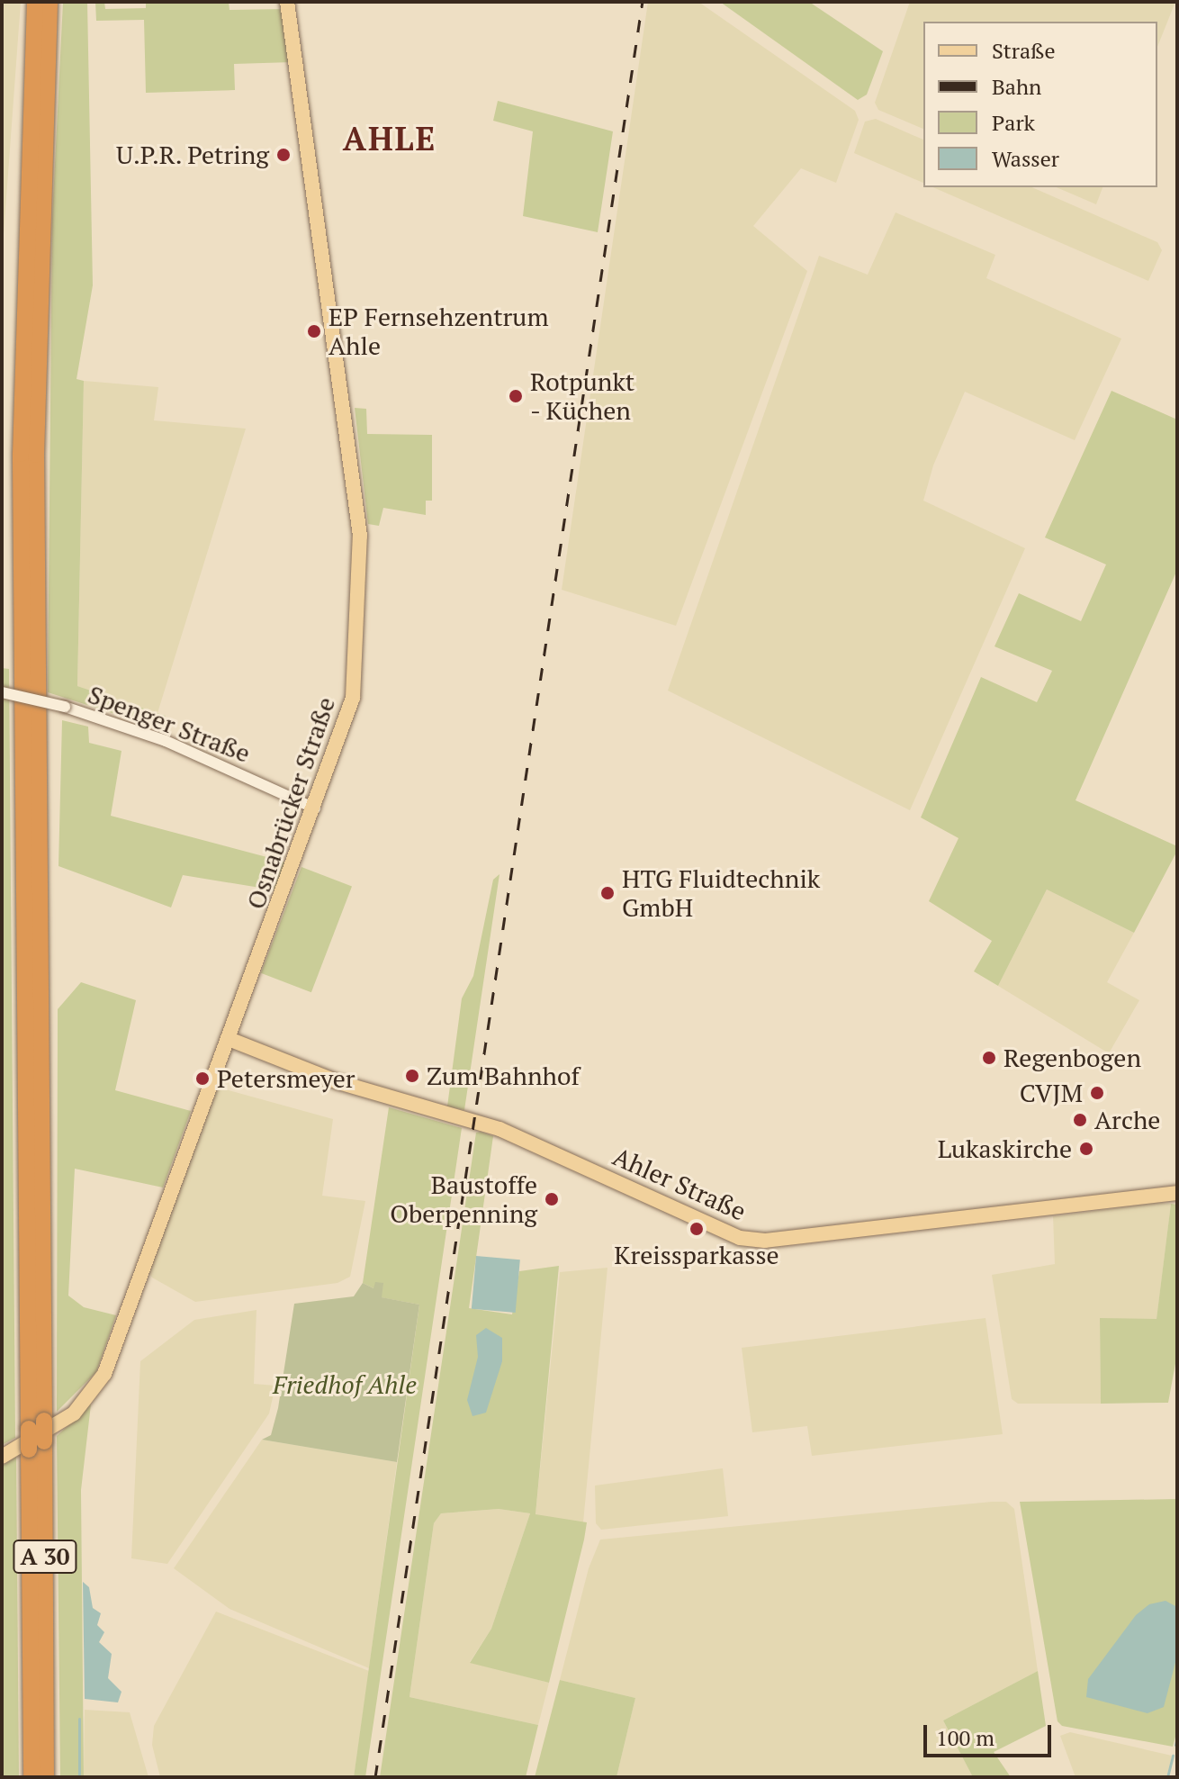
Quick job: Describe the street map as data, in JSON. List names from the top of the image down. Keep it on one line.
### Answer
{"streets":{"highway":["A 30"],"main road":["Osnabrücker Straße","Ahler Straße"],"street":["Spenger Straße"]},"crossings":[["Spenger Straße","Osnabrücker Straße"],["Osnabrücker Straße","Ahler Straße"]],"districts":["AHLE"],"parks":["Friedhof Ahle"],"places":["U.P.R. Petring","EP Fernsehzentrum Ahle","Rotpunkt - Küchen","HTG Fluidtechnik GmbH","Regenbogen","Zum Bahnhof","Petersmeyer","CVJM","Arche","Lukaskirche","Baustoffe Oberpenning","Kreissparkasse"],"legend":["Straße","Bahn","Park","Wasser"],"scale_bar":"100 m"}
